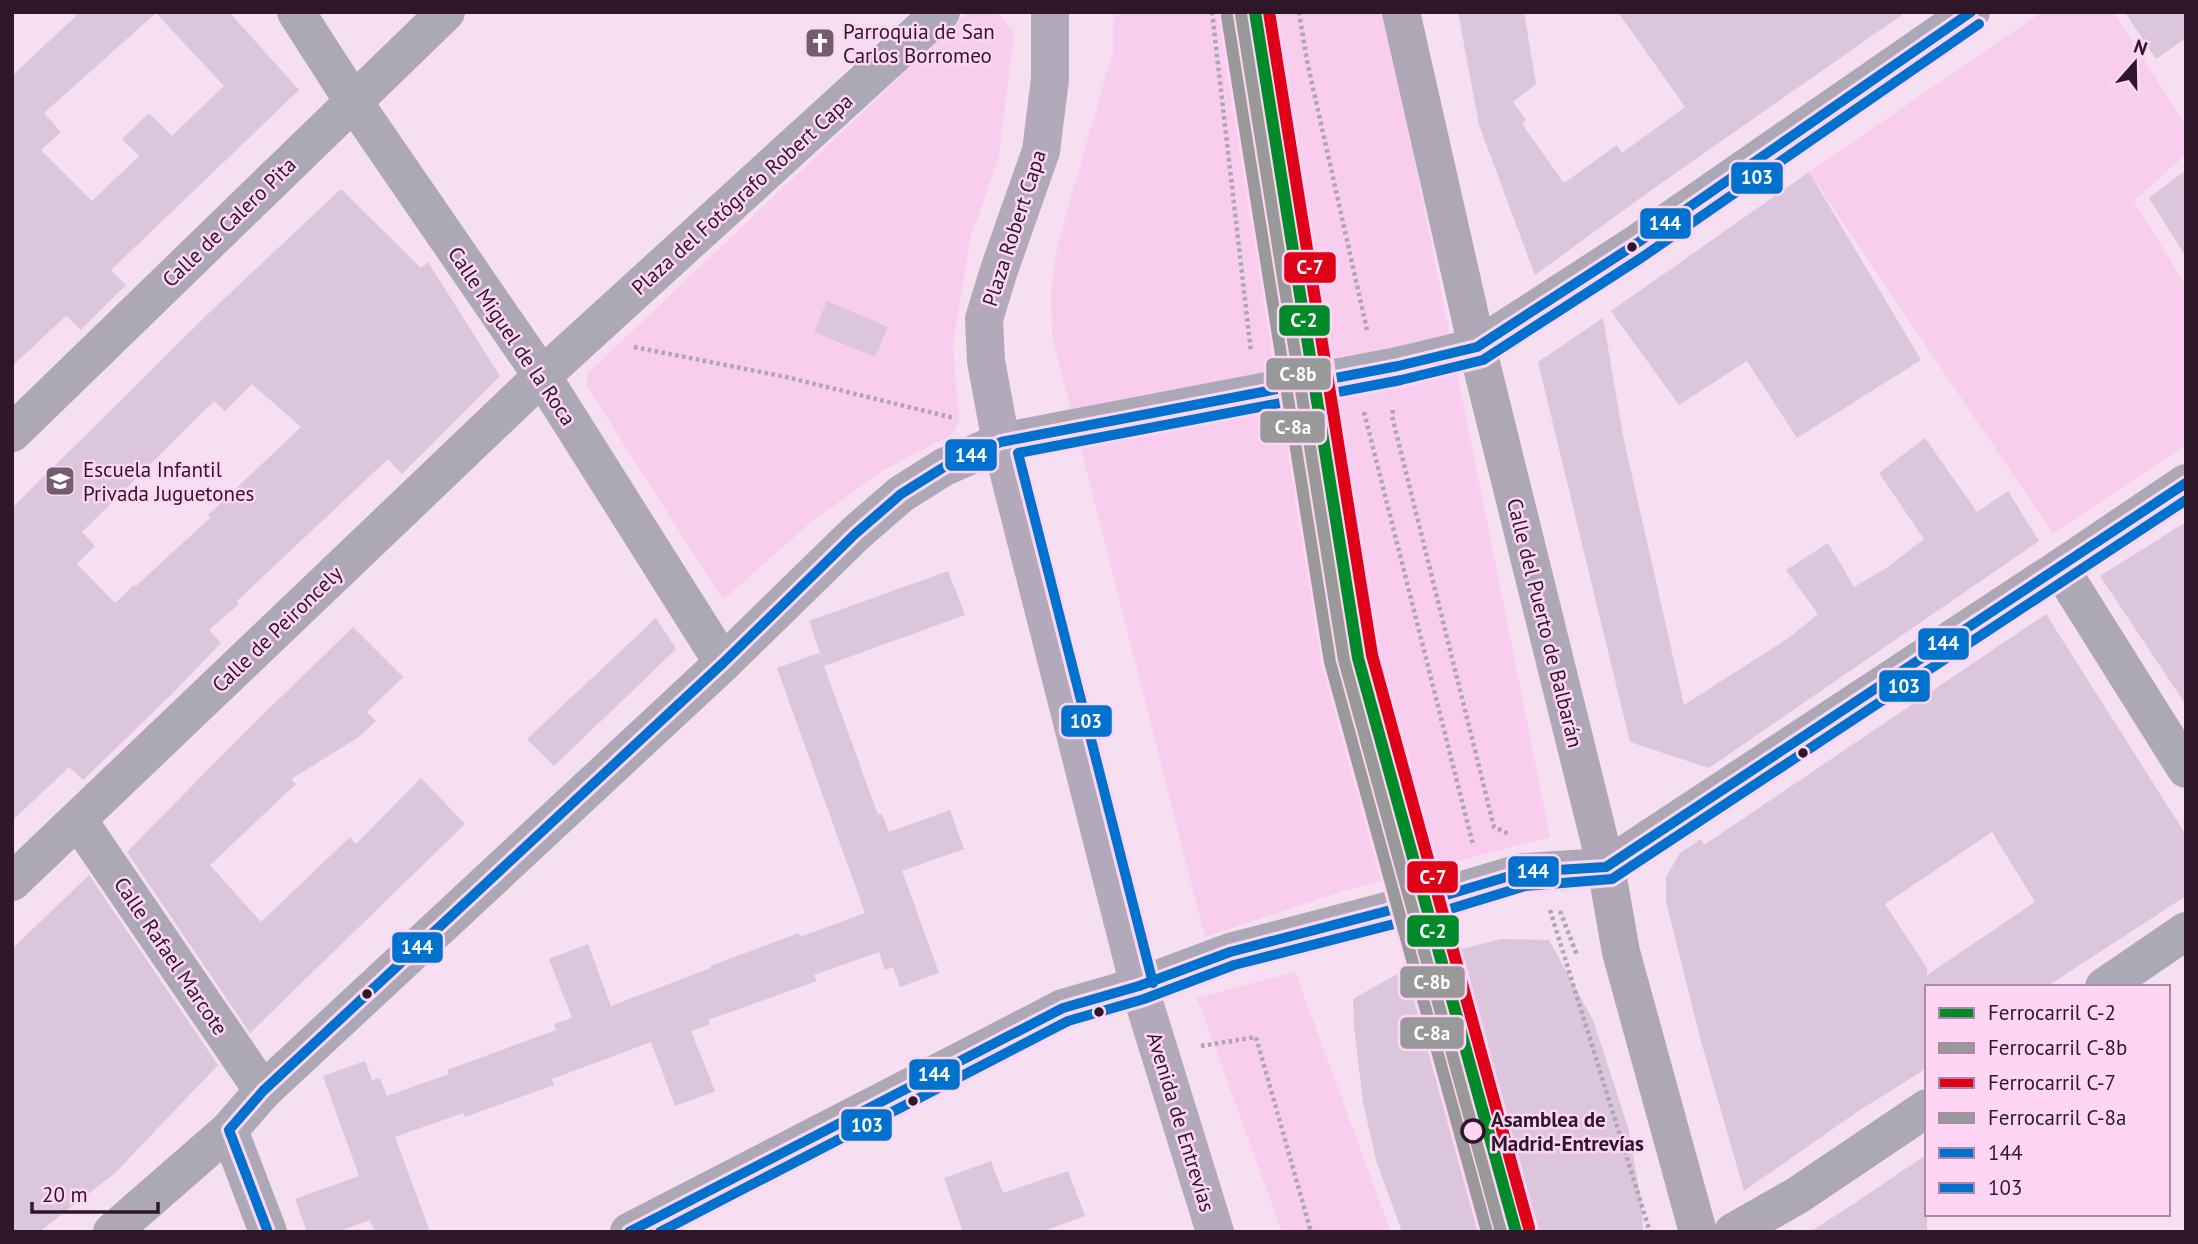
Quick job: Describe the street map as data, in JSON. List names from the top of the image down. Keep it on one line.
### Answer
{"streets":{"main road":["Plaza Robert Capa","Avenida de Entrevías"],"street":["Plaza del Fotógrafo Robert Capa","Calle de Calero Pita","Calle Miguel de la Roca","Calle del Puerto de Balbarán","Calle de Peironcely","Calle Rafael Marcote"]},"crossings":[["Plaza del Fotógrafo Robert Capa","Calle Miguel de la Roca"],["Plaza del Fotógrafo Robert Capa","Calle de Peironcely"],["Calle de Calero Pita","Calle Miguel de la Roca"],["Plaza Robert Capa","Avenida de Entrevías"],["Calle Miguel de la Roca","Calle de Peironcely"],["Calle de Peironcely","Calle Rafael Marcote"]],"places":{"church":["Parroquia de San Carlos Borromeo"],"school or university":["Escuela Infantil Privada Juguetones"],"other":["Asamblea de Madrid-Entrevías"]},"lines":["rail line C-2","rail line C-7","transit line 144","rail line C-8b","rail line C-8a","transit line 103"],"legend":["Ferrocarril C-2","Ferrocarril C-8b","Ferrocarril C-7","Ferrocarril C-8a","144","103"],"scale_bar":"20 m","north":"top"}
